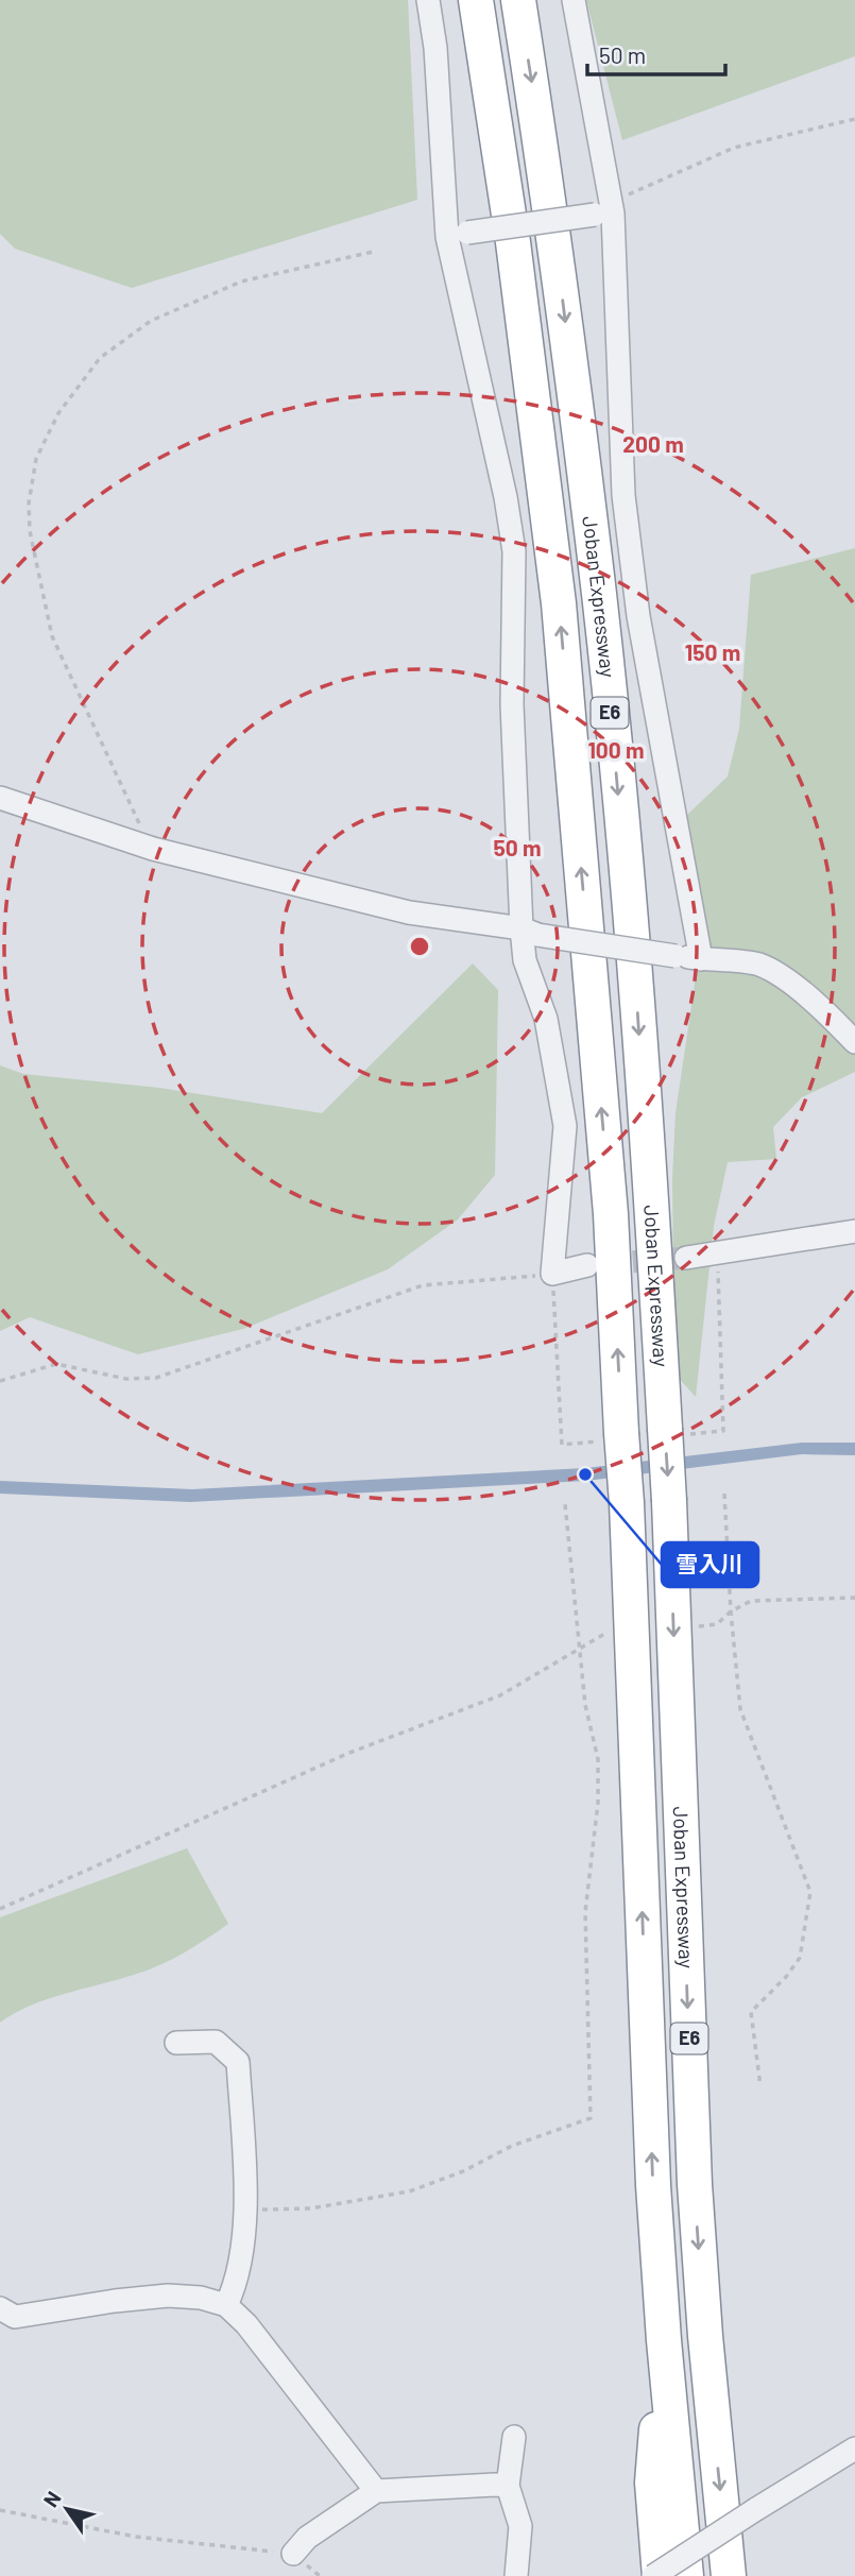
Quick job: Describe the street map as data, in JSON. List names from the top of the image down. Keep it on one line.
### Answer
{"streets":{"highway":["Joban Expressway","E6"]},"places":["雪入川"],"scale_bar":"50 m","north":"top left","rings":["200 m","150 m","100 m","50 m"]}
